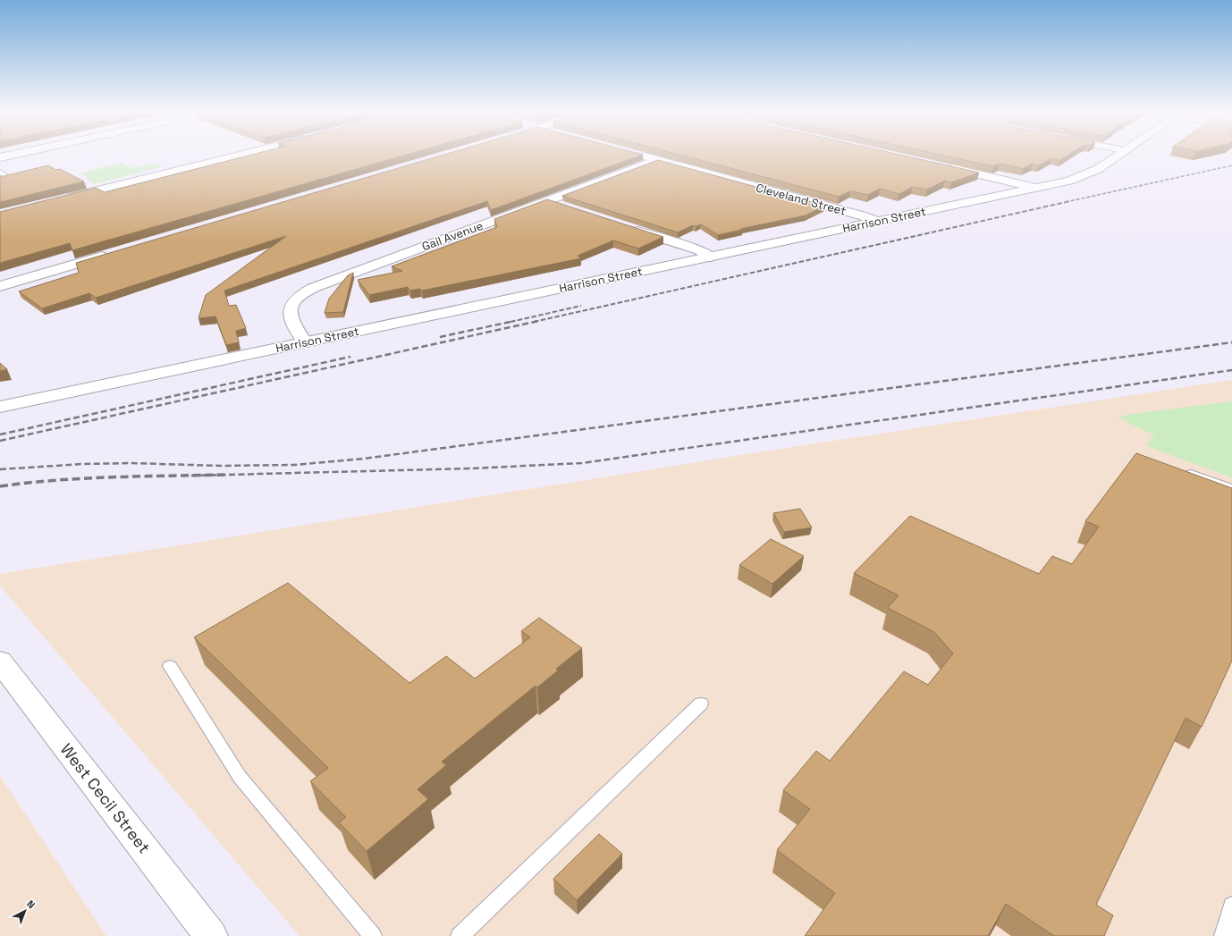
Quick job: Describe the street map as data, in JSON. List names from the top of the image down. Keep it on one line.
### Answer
{"streets":{"street":["Cleveland Street","Harrison Street","Gail Avenue","West Cecil Street"]},"crossings":[["Cleveland Street","Harrison Street"],["Cleveland Street","Gail Avenue"],["Harrison Street","Gail Avenue"]],"north":"top right"}
